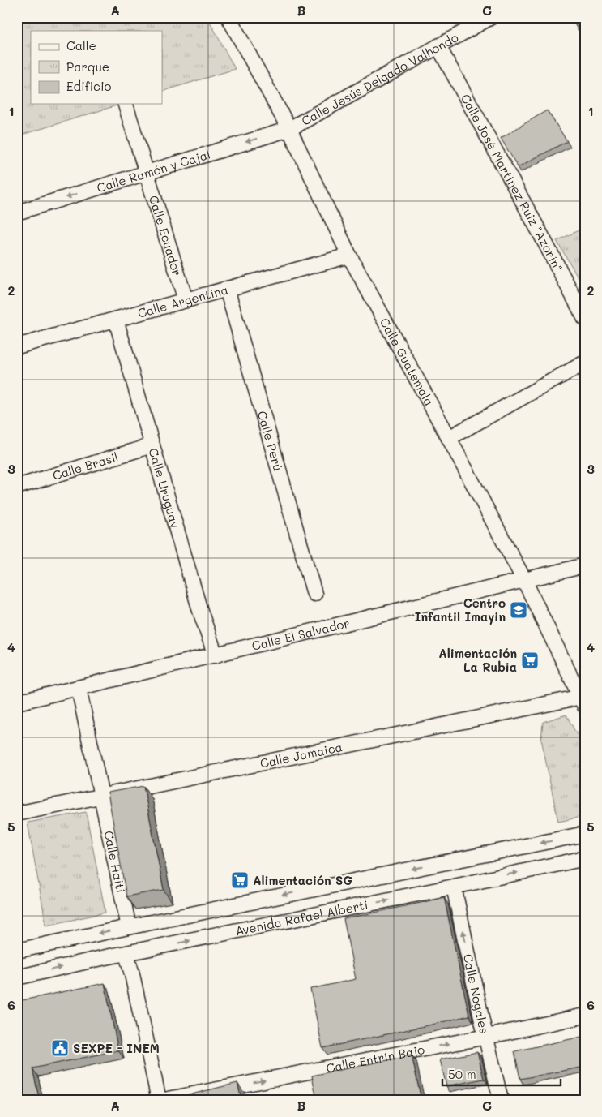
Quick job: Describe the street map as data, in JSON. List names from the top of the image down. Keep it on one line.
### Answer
{"streets":{"street":["Calle Jesús Delgado Valhondo","Calle Ramón y Cajal","Calle José Martínez Ruiz \"Azorín\"","Calle Ecuador","Calle Argentina","Calle Guatemala","Calle Perú","Calle Brasil","Calle Uruguay","Calle El Salvador","Calle Jamaica","Calle Haití","Avenida Rafael Alberti","Calle Nogales","Calle Entrín Bajo"]},"crossings":[["Calle Jesús Delgado Valhondo","Calle Ramón y Cajal"],["Calle Jesús Delgado Valhondo","Calle José Martínez Ruiz \"Azorín\""],["Calle Jesús Delgado Valhondo","Calle Guatemala"],["Calle Ramón y Cajal","Calle Ecuador"],["Calle Ramón y Cajal","Calle Guatemala"],["Calle Ecuador","Calle Argentina"],["Calle Argentina","Calle Guatemala"],["Calle Argentina","Calle Perú"],["Calle Argentina","Calle Uruguay"],["Calle Guatemala","Calle El Salvador"],["Calle Guatemala","Calle Jamaica"],["Calle Brasil","Calle Uruguay"],["Calle Uruguay","Calle El Salvador"],["Calle El Salvador","Calle Haití"],["Calle Jamaica","Calle Haití"],["Calle Haití","Avenida Rafael Alberti"],["Avenida Rafael Alberti","Calle Nogales"],["Calle Nogales","Calle Entrín Bajo"]],"one_way":["Calle Ramón y Cajal","Calle Nogales","Calle Entrín Bajo"],"places":{"school or university":["Centro Infantil Imayin"],"supermarket":["Alimentación La Rubia","Alimentación SG"],"public building":["SEXPE - INEM"]},"legend":["Calle","Parque","Edificio"],"scale_bar":"50 m","grid":{"columns":["A","B","C"],"rows":["1","2","3","4","5","6"]}}
